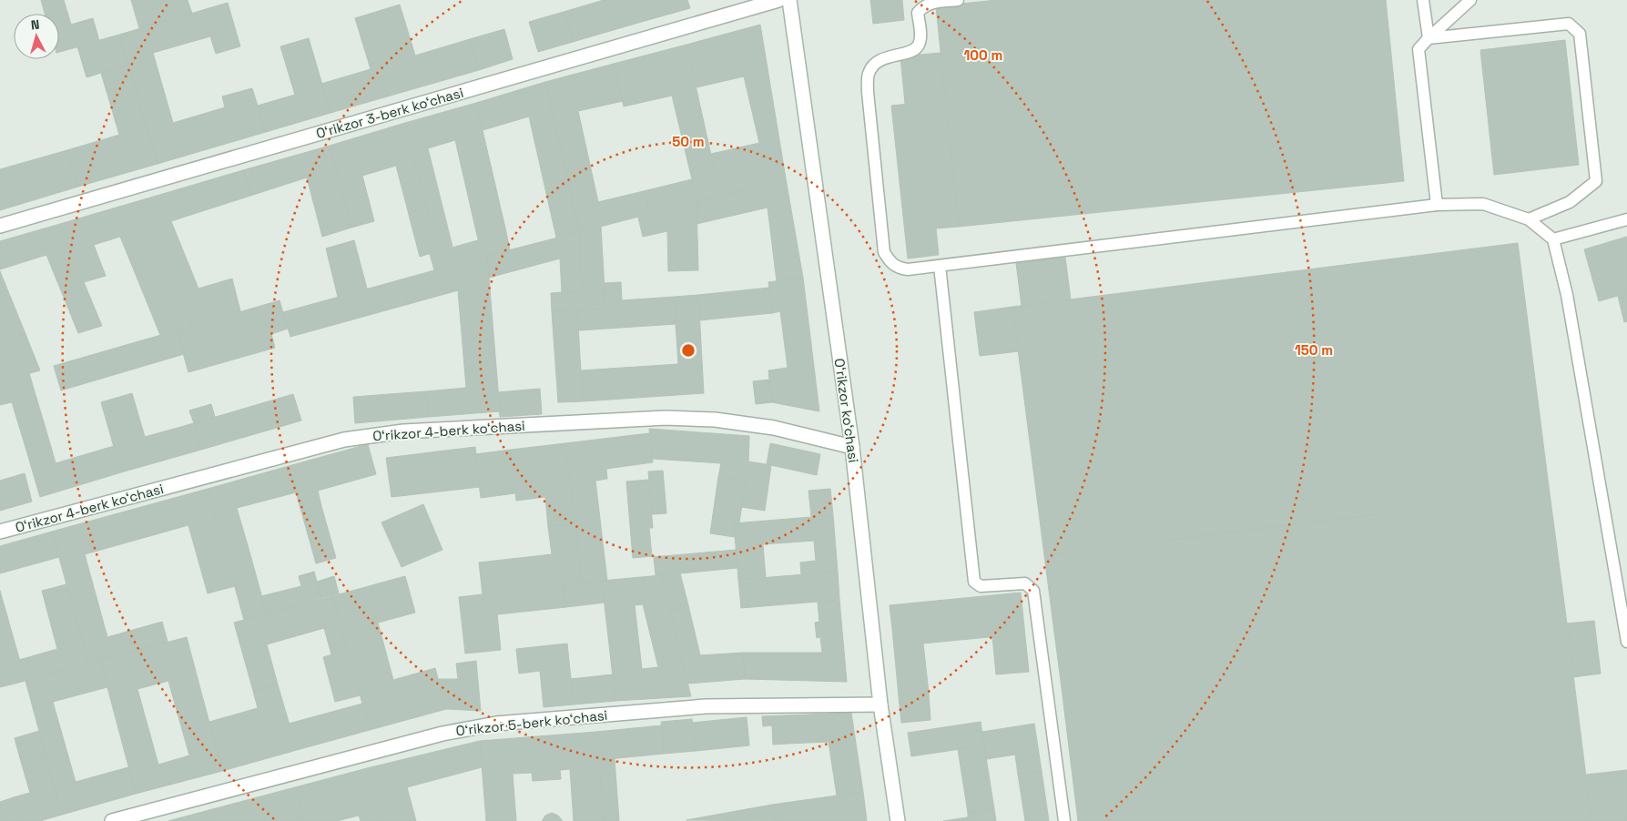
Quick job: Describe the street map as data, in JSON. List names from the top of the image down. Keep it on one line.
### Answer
{"streets":{"street":["Oʻrikzor 3-berk koʻchasi","Oʻrikzor koʻchasi","Oʻrikzor 4-berk koʻchasi","Oʻrikzor 5-berk koʻchasi"]},"crossings":[["Oʻrikzor koʻchasi","Oʻrikzor 4-berk koʻchasi"],["Oʻrikzor koʻchasi","Oʻrikzor 5-berk koʻchasi"]],"north":"top","rings":["100 m","50 m","150 m"]}
